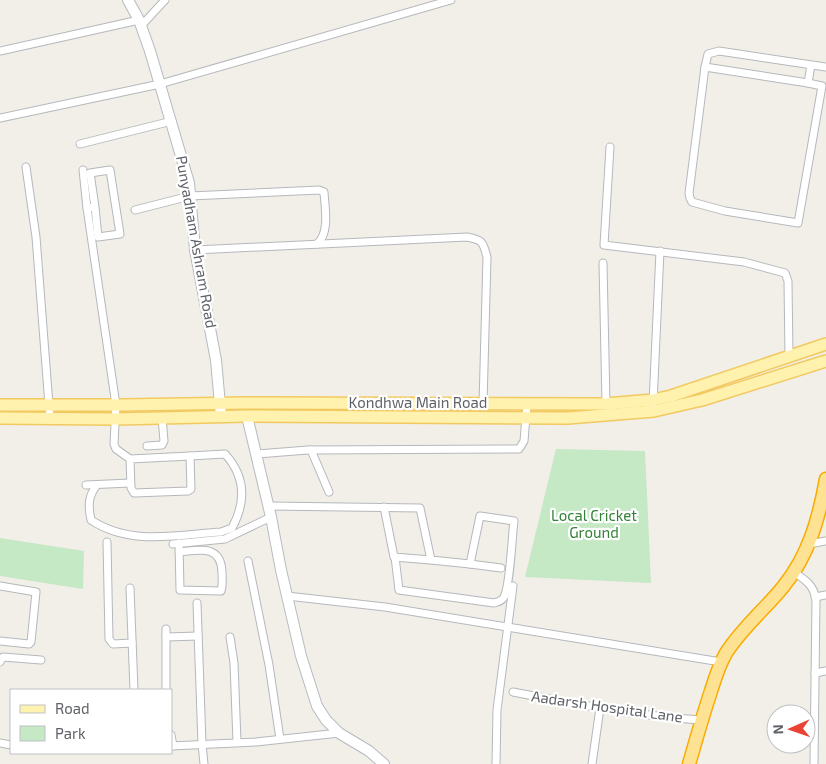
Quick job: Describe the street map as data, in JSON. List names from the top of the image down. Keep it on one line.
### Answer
{"streets":{"main road":["Kondhwa Main Road"],"street":["Punyadham Ashram Road","Aadarsh Hospital Lane"]},"crossings":[["Punyadham Ashram Road","Kondhwa Main Road"]],"parks":["Local Cricket Ground"],"legend":["Road","Park"],"north":"left"}
